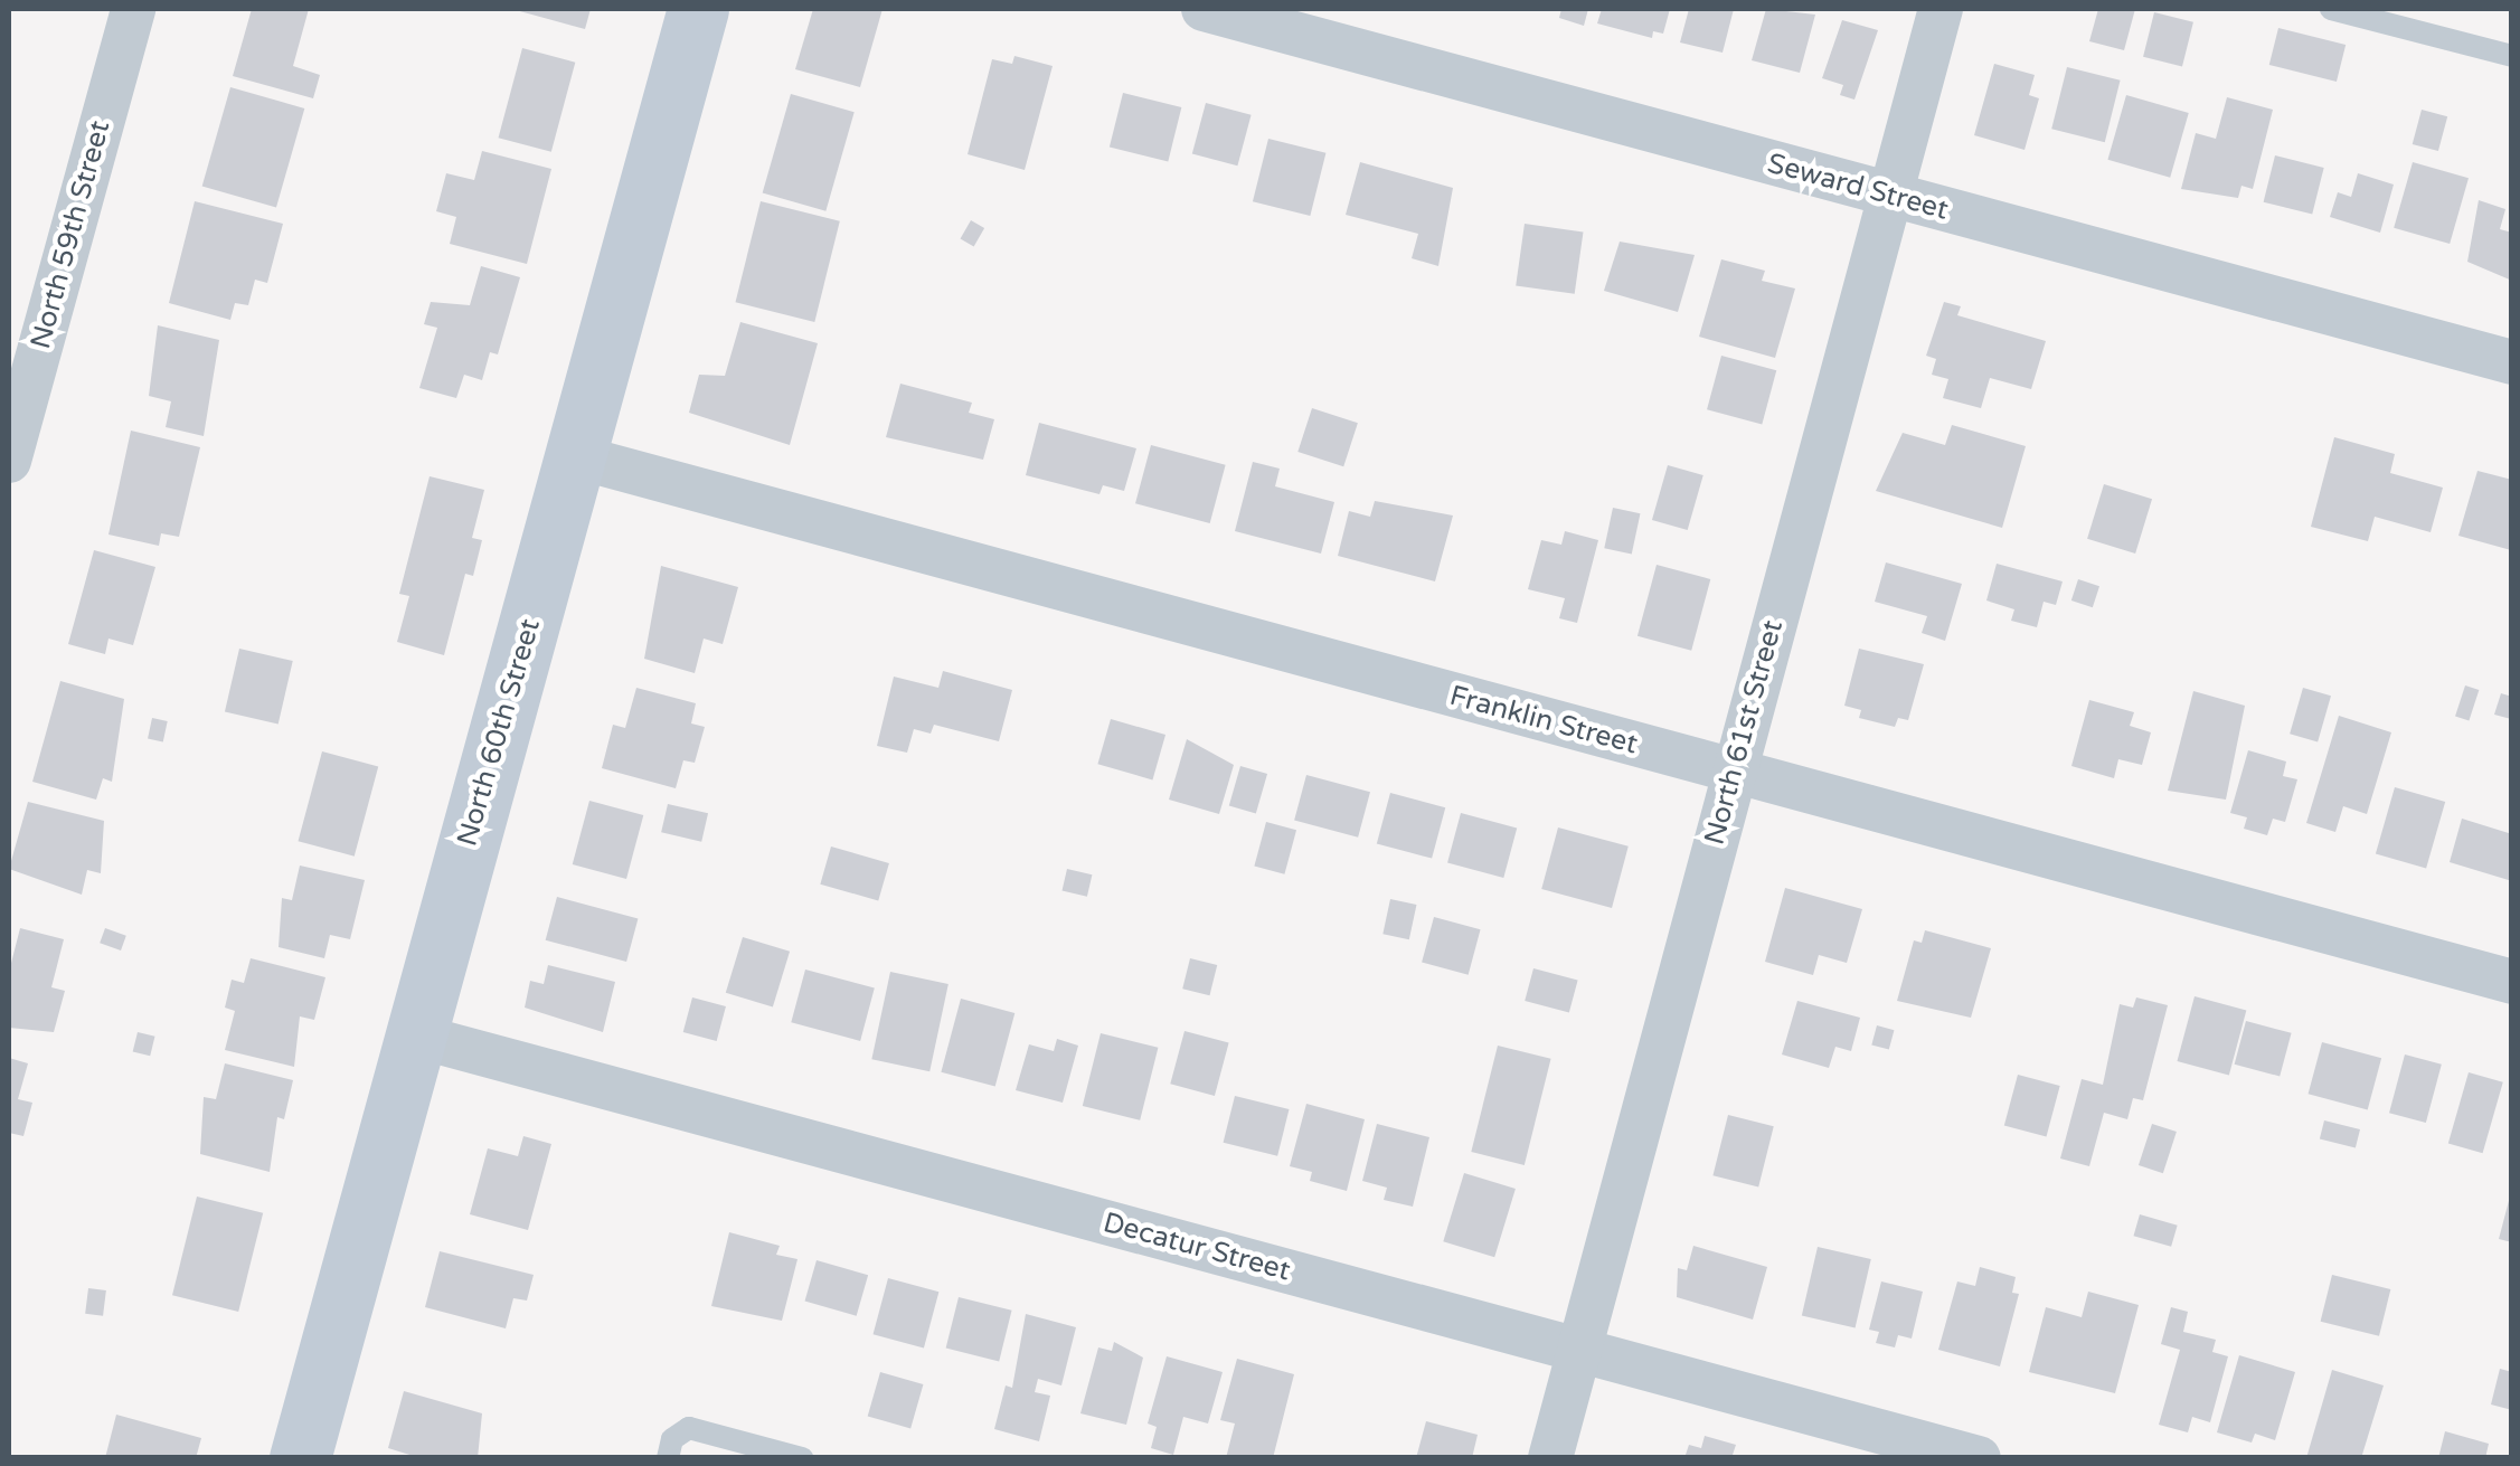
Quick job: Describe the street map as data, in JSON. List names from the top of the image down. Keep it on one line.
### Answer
{"streets":{"street":["Seward Street","North 59th Street","Franklin Street","North 60th Street","North 61st Street","Decatur Street"]},"crossings":[["Seward Street","North 61st Street"],["Franklin Street","North 60th Street"],["Franklin Street","North 61st Street"],["North 60th Street","Decatur Street"],["North 61st Street","Decatur Street"]]}
